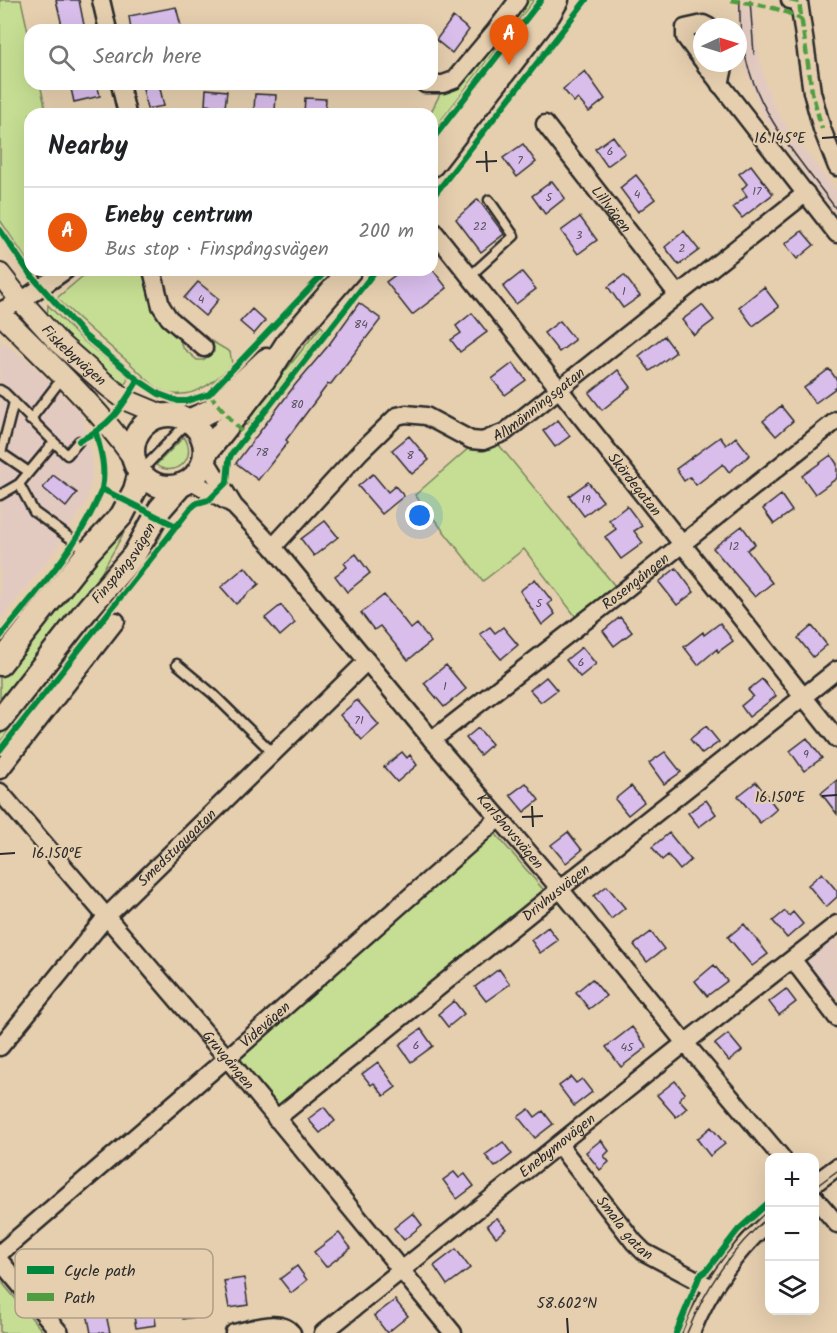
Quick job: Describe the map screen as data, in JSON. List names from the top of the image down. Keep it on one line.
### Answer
{"streets":{"main road":["Finspångsvägen"],"street":["Lillvägen","Fiskebyvägen","Allmänningsgatan","Skördegatan","Rosengången","Karlshovsvägen","Smedstugugatan","Drivhusvägen","Videvägen","Gruvgången","Enebymovägen","Smala gatan"]},"crossings":[["Lillvägen","Allmänningsgatan"],["Fiskebyvägen","Finspångsvägen"],["Allmänningsgatan","Skördegatan"],["Allmänningsgatan","Karlshovsvägen"],["Skördegatan","Rosengången"],["Skördegatan","Drivhusvägen"],["Finspångsvägen","Karlshovsvägen"],["Rosengången","Karlshovsvägen"],["Karlshovsvägen","Smedstugugatan"],["Karlshovsvägen","Drivhusvägen"],["Karlshovsvägen","Videvägen"],["Karlshovsvägen","Enebymovägen"],["Smedstugugatan","Gruvgången"],["Drivhusvägen","Gruvgången"],["Videvägen","Gruvgången"],["Gruvgången","Enebymovägen"],["Enebymovägen","Smala gatan"]],"house_numbers":["6","7","17","4","5","22","3","2","1","4","84","80","78","8","19","12","5","6","1","71","9","6","45"],"legend":["Cycle path","Path"],"north":"right","page":{"pins":"A","search":"Search here","heading":"Nearby","list":[{"mark":"A","name":"Eneby centrum","note":"Bus stop · Finspångsvägen","value":"200 m"}],"map_buttons":["+","−"]},"coordinates":["16.145°E","16.150°E","58.602°N"]}
